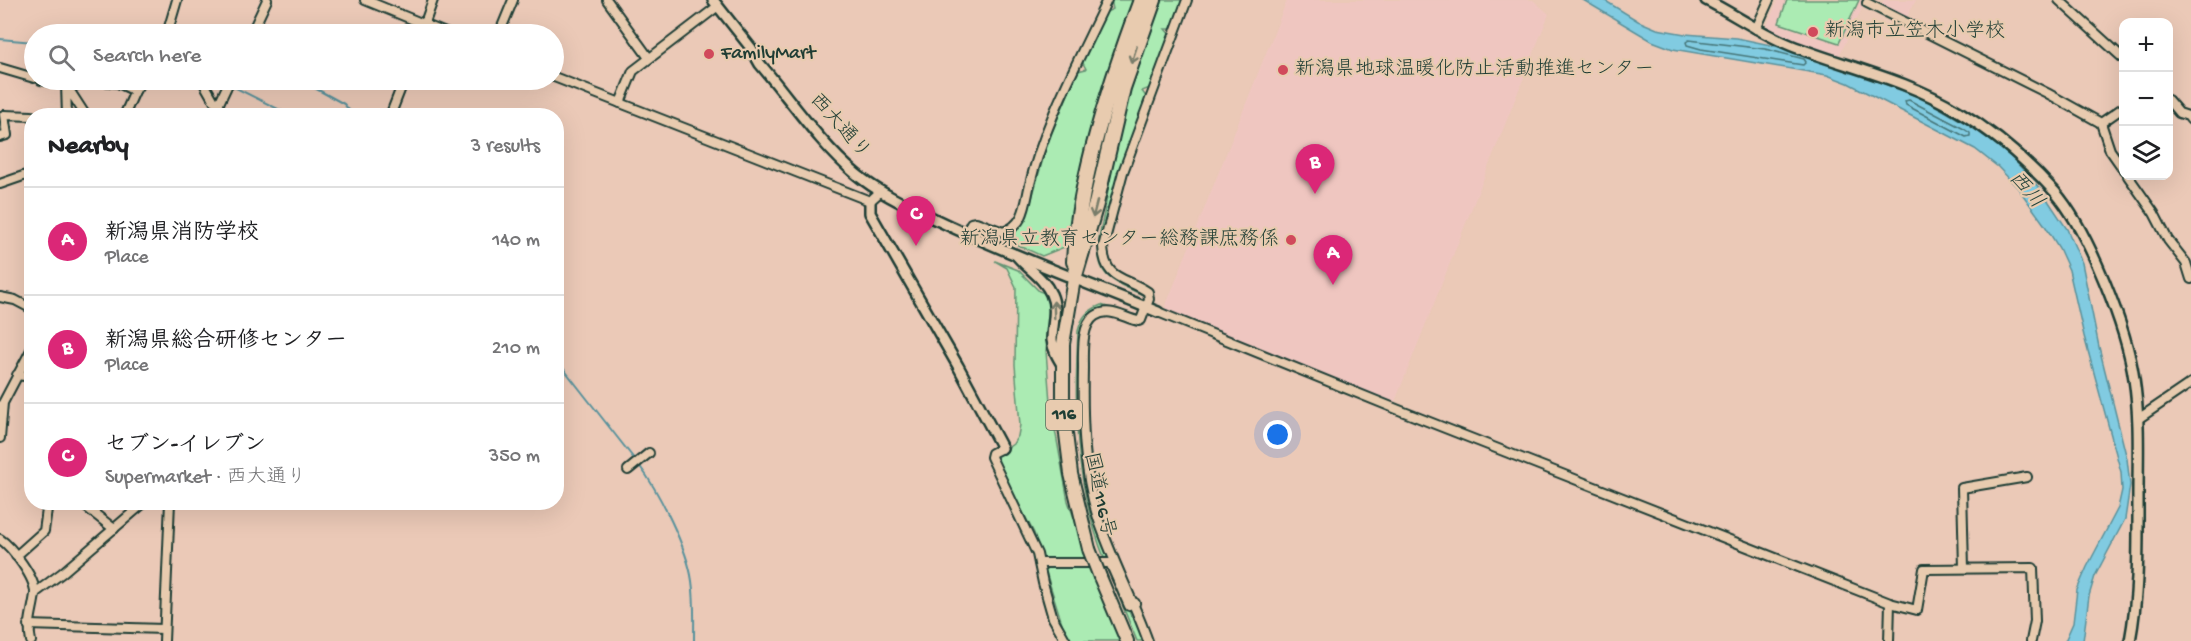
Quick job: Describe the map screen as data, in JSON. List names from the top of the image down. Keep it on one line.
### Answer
{"streets":{"highway":["116","国道116号"],"street":["西大通り"]},"crossings":[["西大通り","116"],["西大通り","国道116号"],["116","国道116号"]],"water":["西川"],"places":["新潟市立笠木小学校","FamilyMart","新潟県地球温暖化防止活動推進センター","新潟県立教育センター総務課庶務係"],"page":{"map_buttons":["+","−"],"search":"Search here","heading":["Nearby","3 results"],"pins":["B","C","A"],"list":[{"mark":"A","name":"新潟県消防学校","note":"Place","value":"140 m"},{"mark":"B","name":"新潟県総合研修センター","note":"Place","value":"210 m"},{"mark":"C","name":"セブン-イレブン","note":"Supermarket · 西大通り","value":"350 m"}]}}
